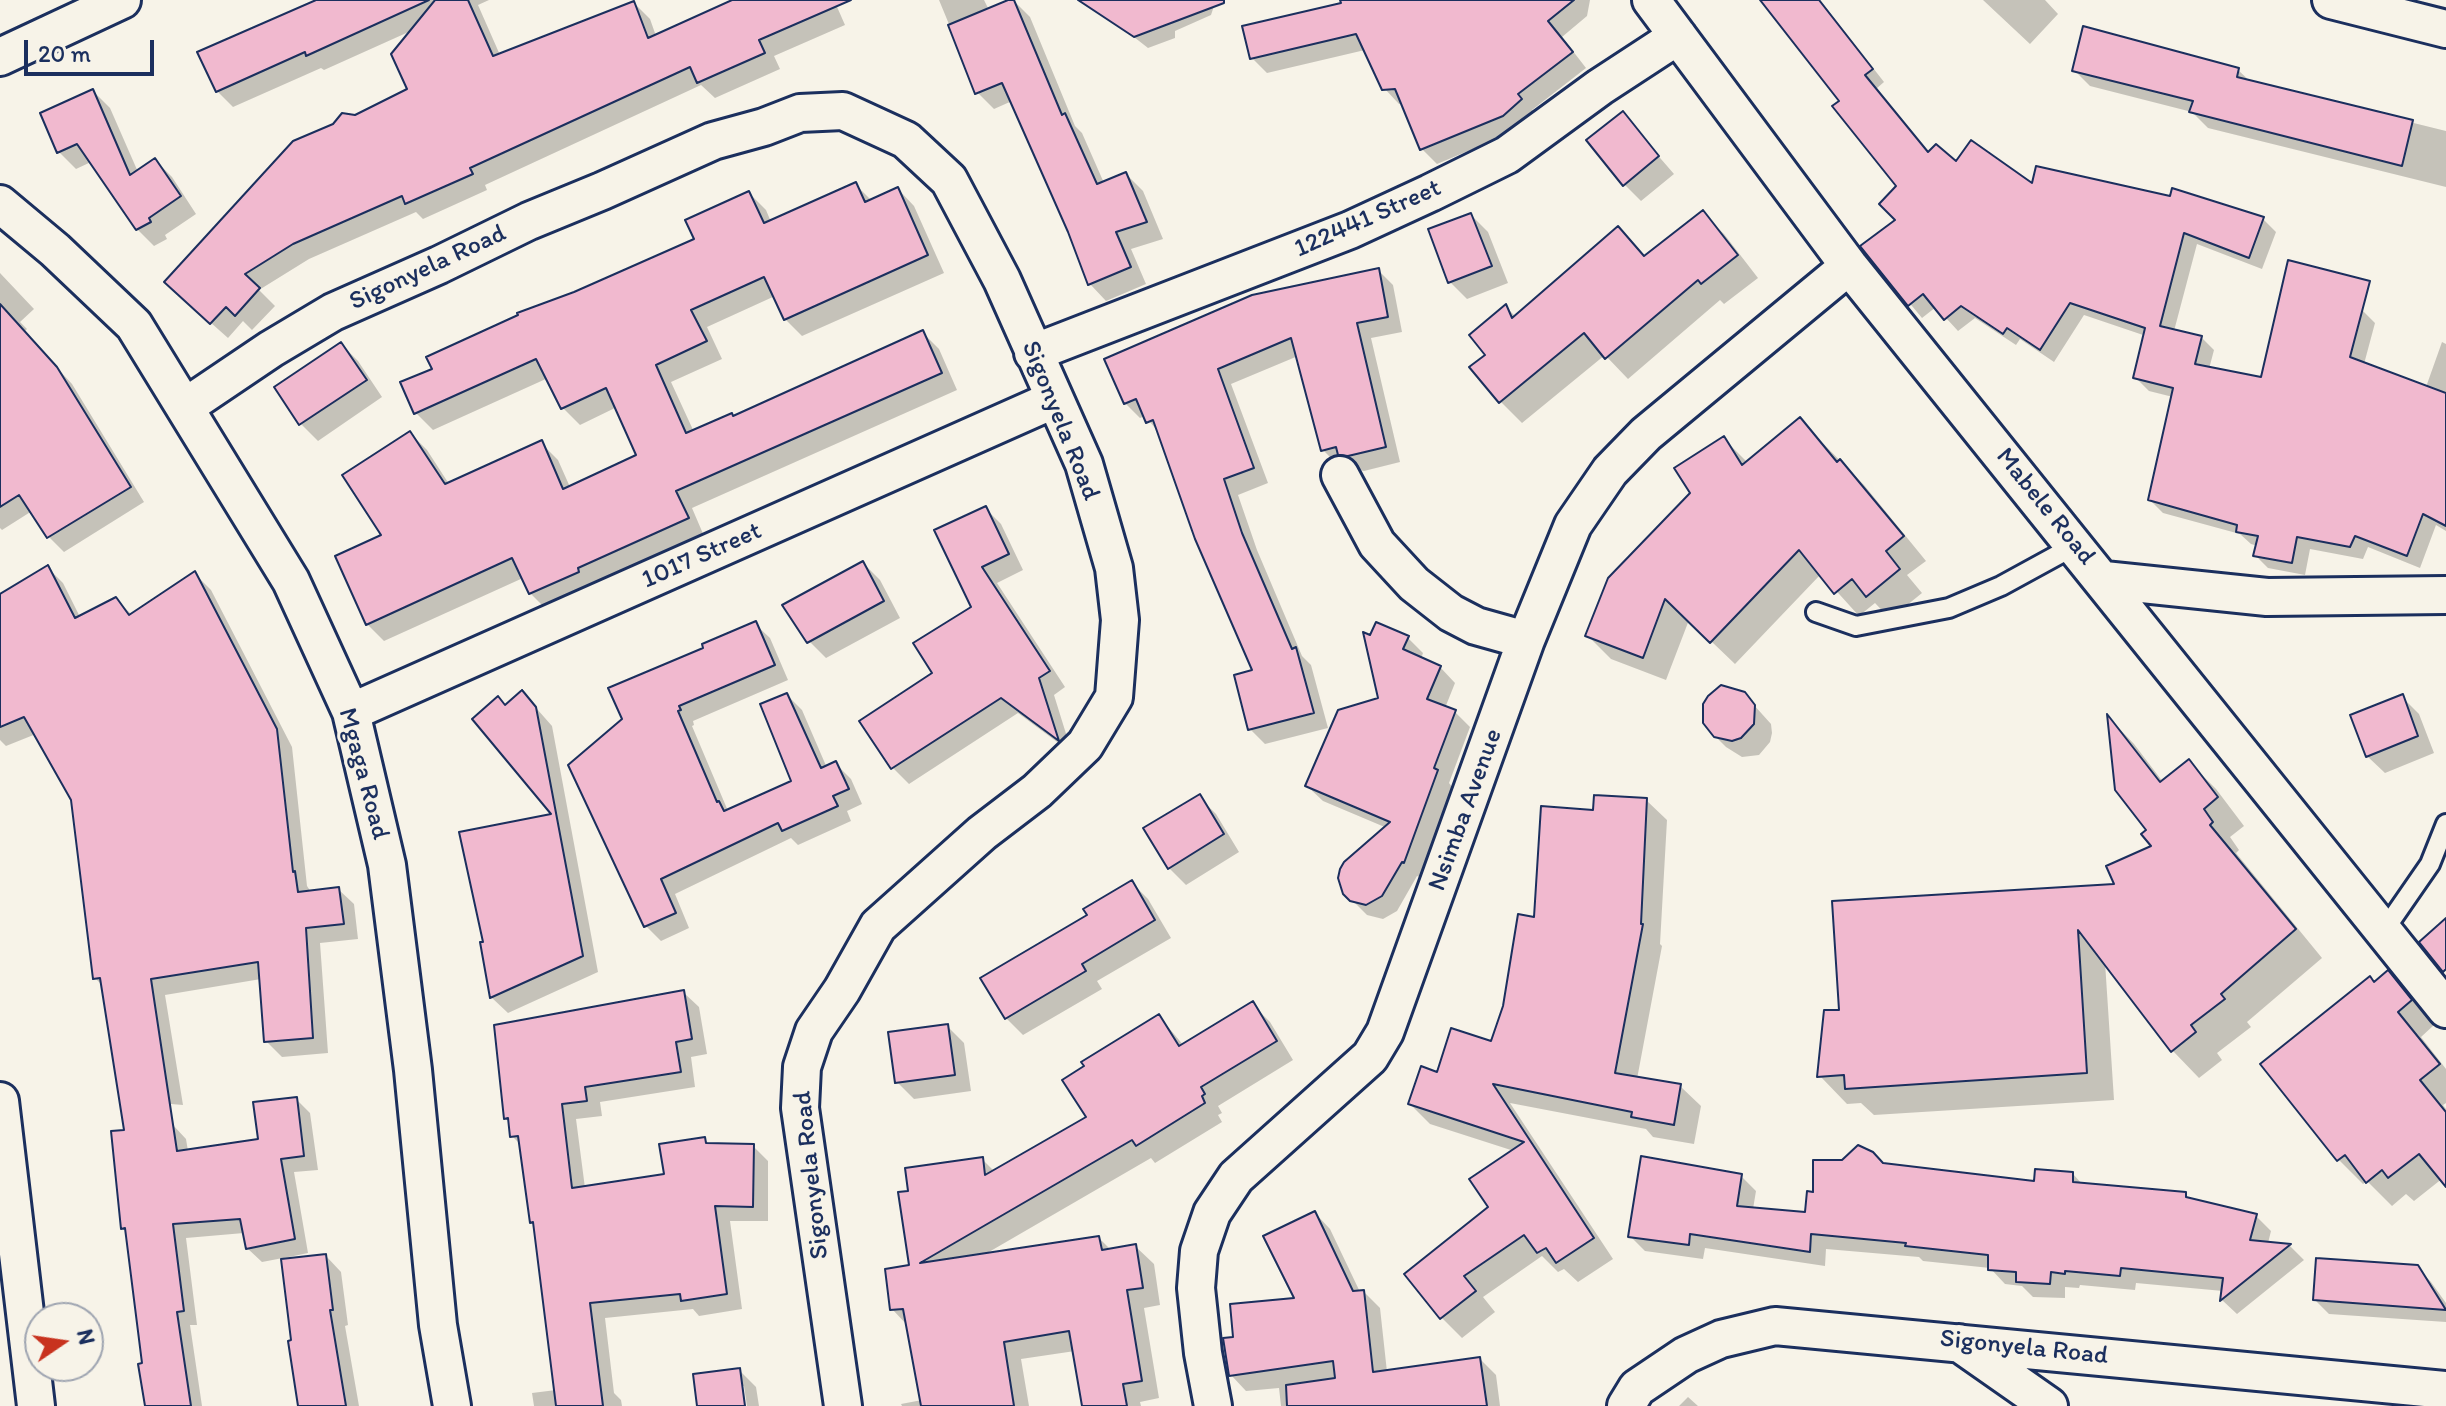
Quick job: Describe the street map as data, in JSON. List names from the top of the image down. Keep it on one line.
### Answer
{"streets":{"street":["122441 Street","Sigonyela Road","Mabele Road","1017 Street","Mgaga Road","Nsimba Avenue"]},"crossings":[["122441 Street","Sigonyela Road"],["122441 Street","Mabele Road"],["Sigonyela Road","1017 Street"],["Sigonyela Road","Mgaga Road"],["Mabele Road","Nsimba Avenue"],["1017 Street","Mgaga Road"]],"scale_bar":"20 m","north":"right"}
